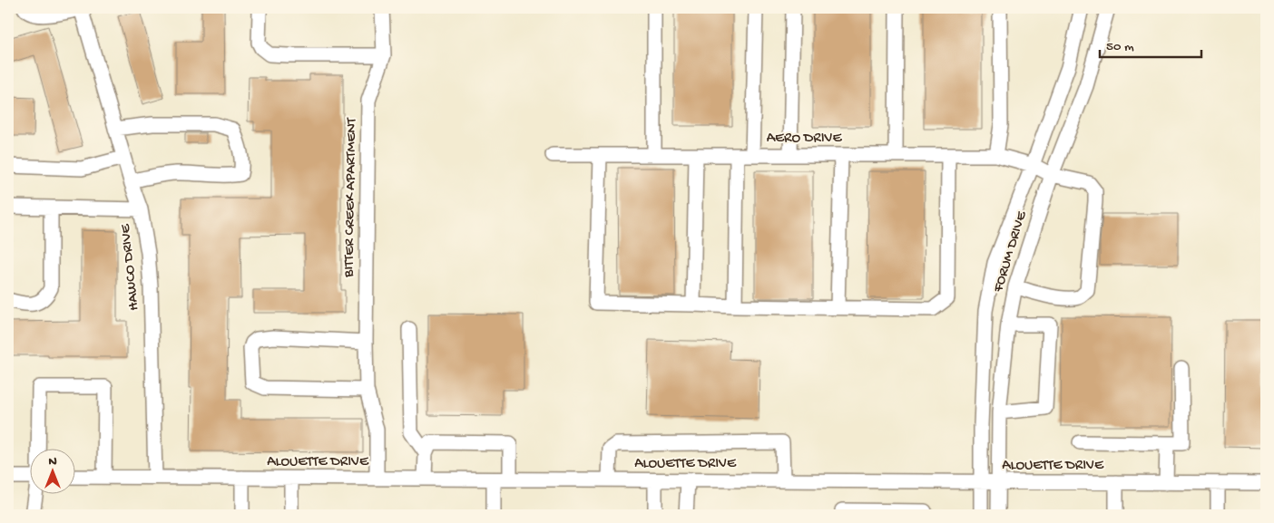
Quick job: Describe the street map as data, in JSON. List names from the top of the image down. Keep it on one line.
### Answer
{"streets":{"street":["AERO DRIVE","BITTER CREEK APARTMENT","FORUM DRIVE","HAWCO DRIVE","ALOUETTE DRIVE"]},"crossings":[["AERO DRIVE","FORUM DRIVE"],["BITTER CREEK APARTMENT","ALOUETTE DRIVE"],["FORUM DRIVE","ALOUETTE DRIVE"],["HAWCO DRIVE","ALOUETTE DRIVE"]],"scale_bar":"50 m","north":"top"}
